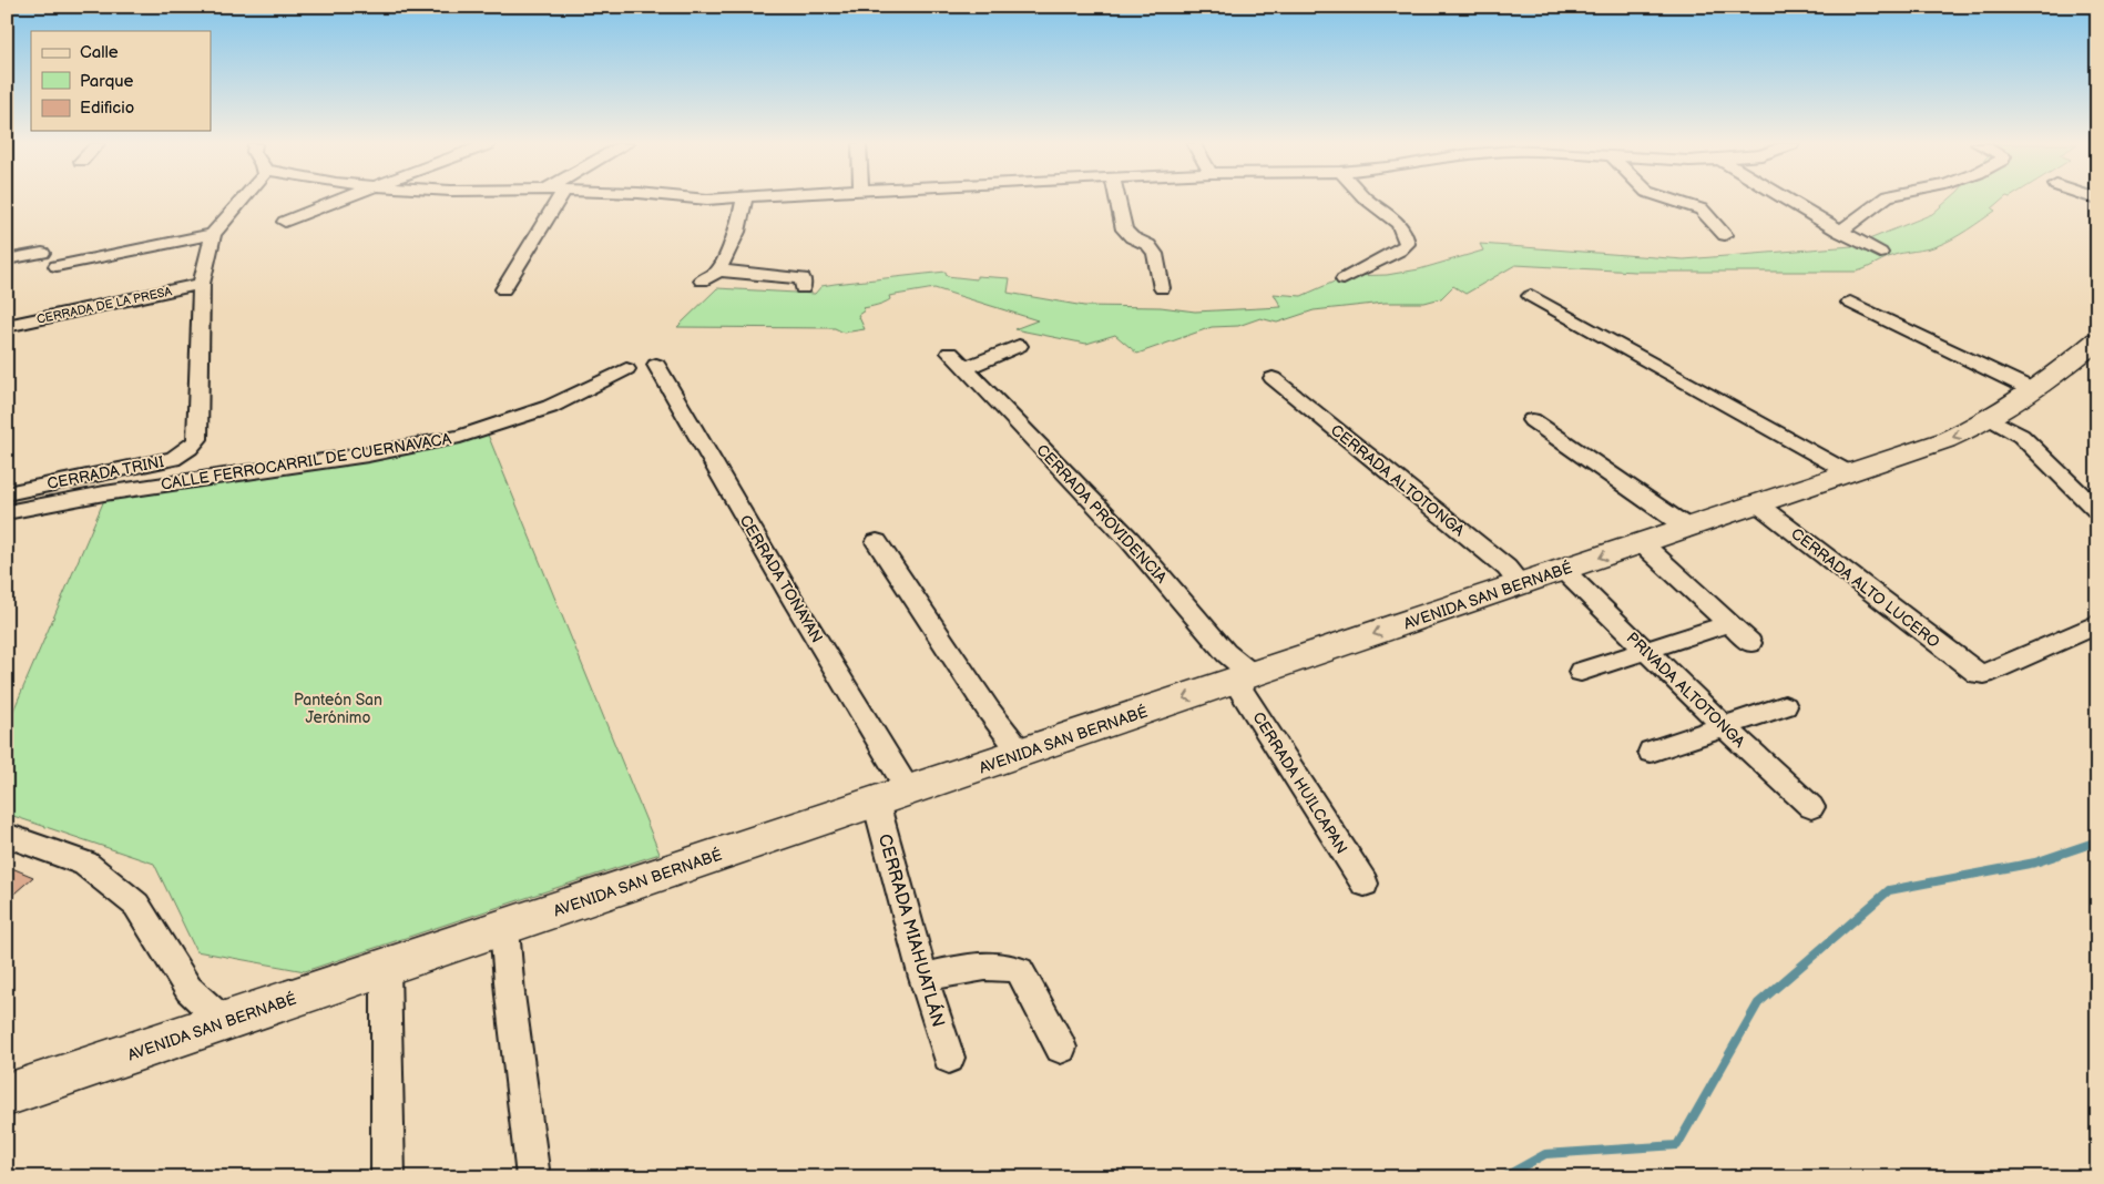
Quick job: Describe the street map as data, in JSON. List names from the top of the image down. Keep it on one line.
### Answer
{"streets":{"main road":["AVENIDA SAN BERNABÉ"],"street":["CERRADA DE LA PRESA","CALLE FERROCARRIL DE CUERNAVACA","CERRADA TRINI","CERRADA ALTOTONGA","CERRADA PROVIDENCIA","CERRADA TONAYAN","CERRADA ALTO LUCERO","PRIVADA ALTOTONGA","CERRADA HUILCAPAN","CERRADA MIAHUATLÁN"]},"crossings":[["CERRADA DE LA PRESA","CERRADA TRINI"],["CERRADA ALTOTONGA","AVENIDA SAN BERNABÉ"],["CERRADA PROVIDENCIA","AVENIDA SAN BERNABÉ"],["CERRADA PROVIDENCIA","CERRADA HUILCAPAN"],["CERRADA TONAYAN","AVENIDA SAN BERNABÉ"],["CERRADA ALTO LUCERO","AVENIDA SAN BERNABÉ"],["AVENIDA SAN BERNABÉ","PRIVADA ALTOTONGA"],["AVENIDA SAN BERNABÉ","CERRADA HUILCAPAN"],["AVENIDA SAN BERNABÉ","CERRADA MIAHUATLÁN"]],"parks":["Panteón San Jerónimo"],"legend":["Calle","Parque","Edificio"]}
